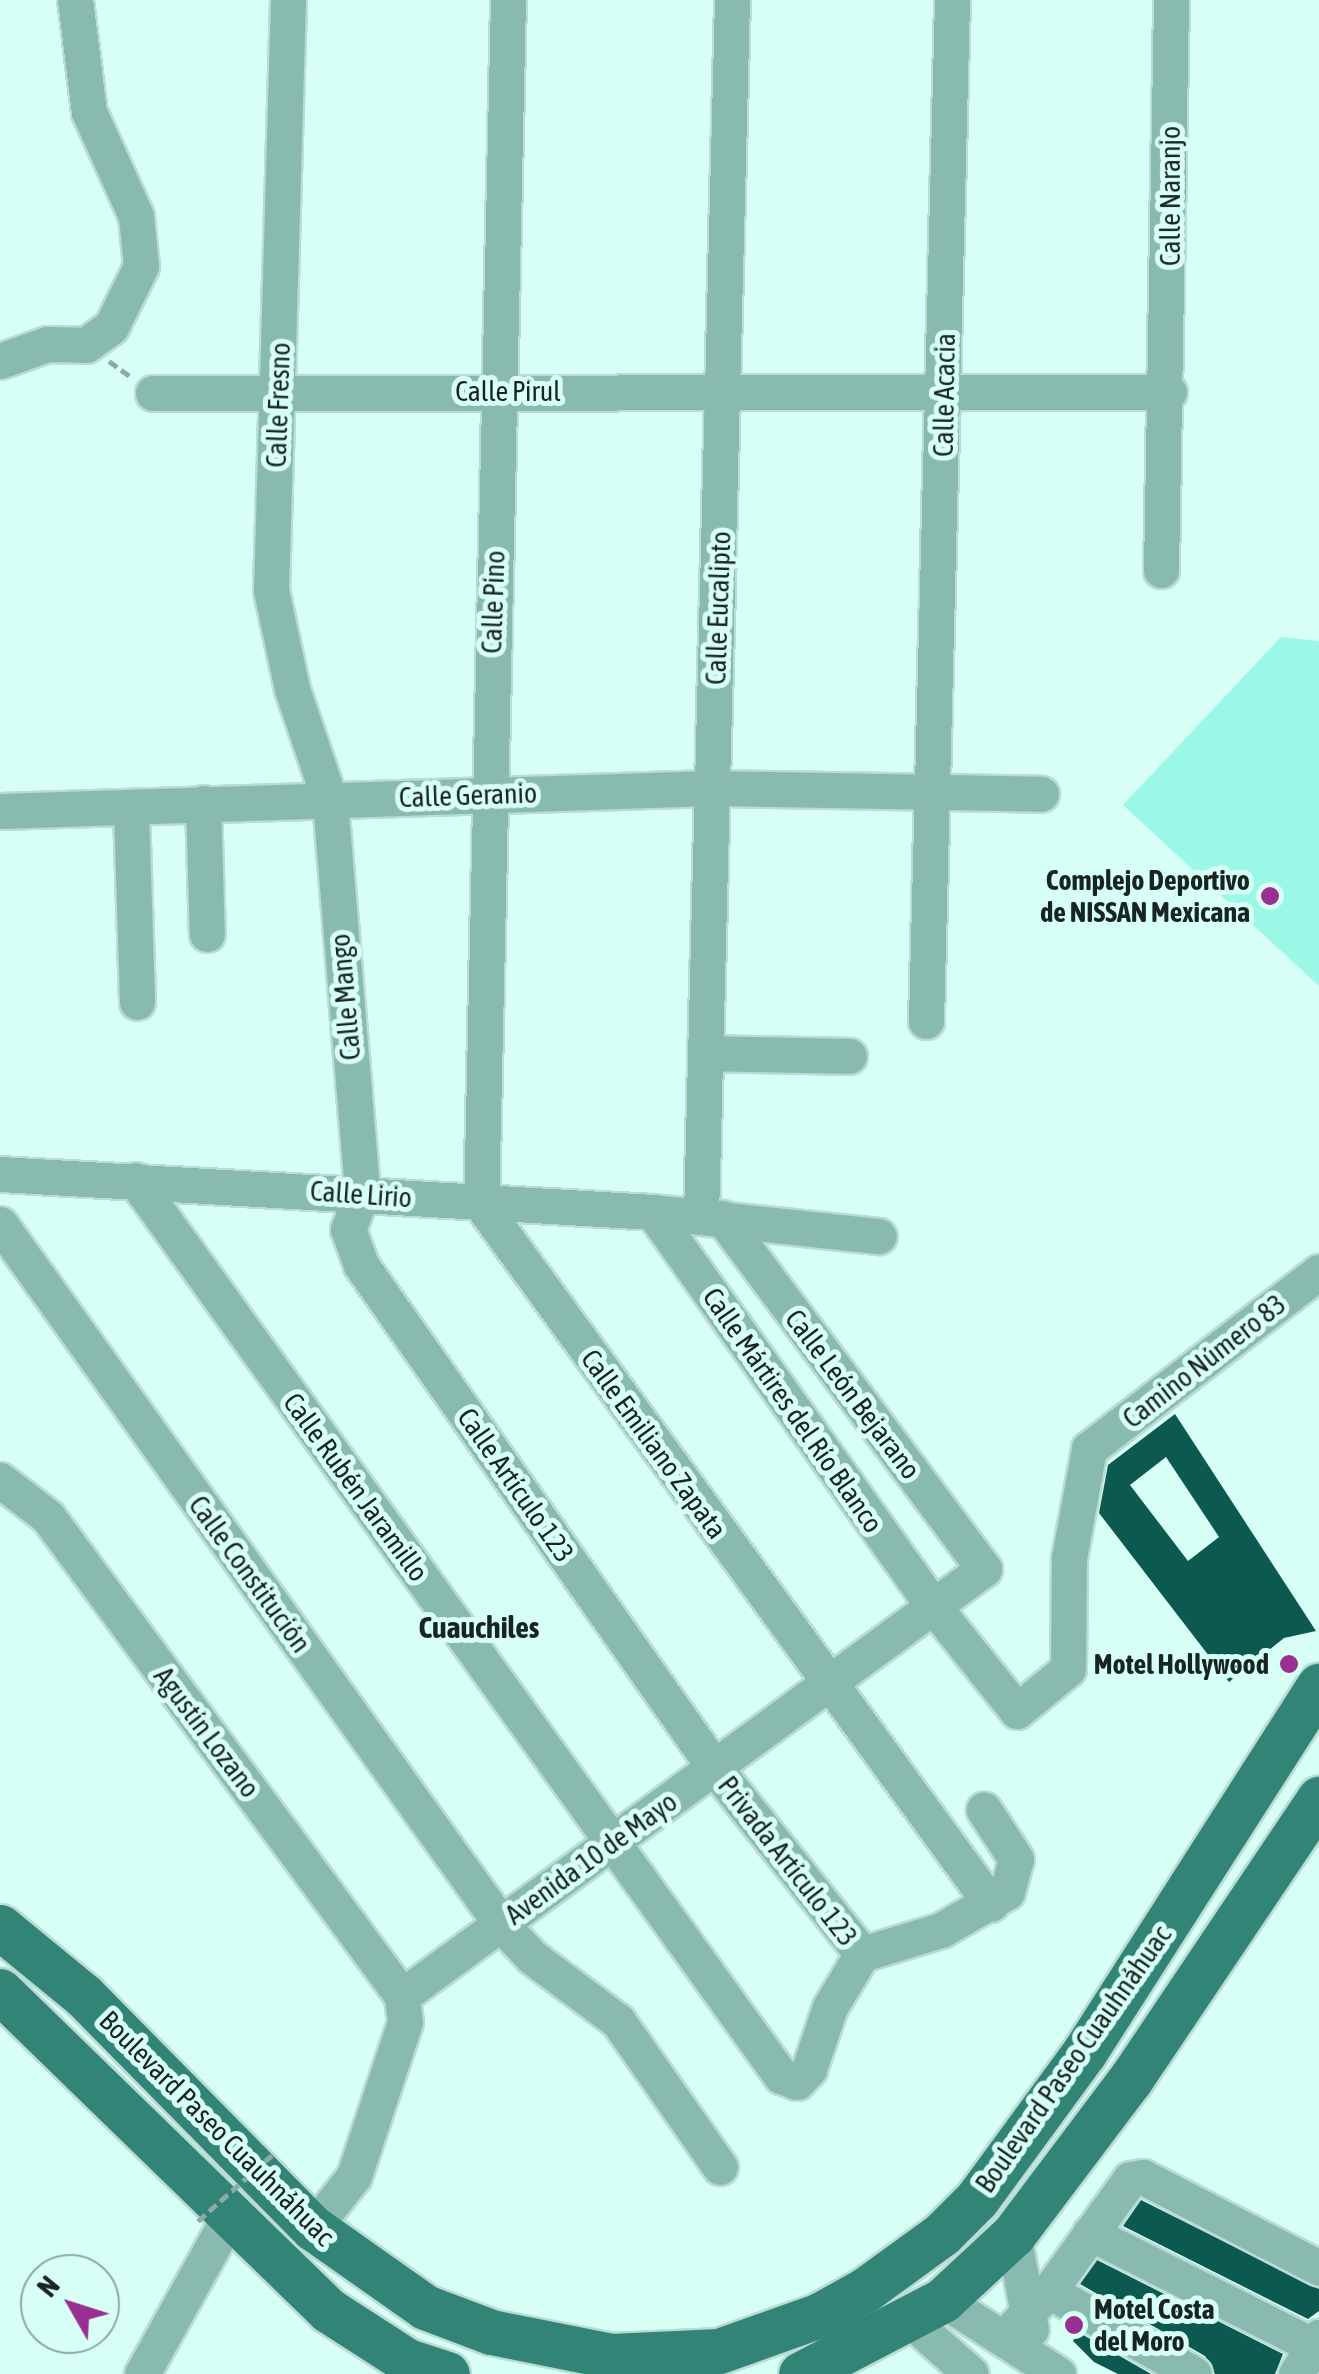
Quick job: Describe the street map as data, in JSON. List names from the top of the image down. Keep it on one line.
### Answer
{"streets":{"main road":["Boulevard Paseo Cuauhnáhuac"],"street":["Calle Naranjo","Calle Pirul","Calle Acacia","Calle Fresno","Calle Pino","Calle Eucalipto","Calle Geranio","Calle Mango","Calle Lirio","Camino Número 83","Calle León Bejarano","Calle Mártires del Río Blanco","Calle Emiliano Zapata","Calle Artículo 123","Calle Rubén Jaramillo","Calle Constitución","Agustín Lozano","Avenida 10 de Mayo","Privada Artículo 123"]},"crossings":[["Calle Naranjo","Calle Pirul"],["Calle Pirul","Calle Acacia"],["Calle Pirul","Calle Fresno"],["Calle Pirul","Calle Pino"],["Calle Pirul","Calle Eucalipto"],["Calle Acacia","Calle Geranio"],["Calle Fresno","Calle Geranio"],["Calle Fresno","Calle Mango"],["Calle Pino","Calle Geranio"],["Calle Pino","Calle Lirio"],["Calle Pino","Calle Emiliano Zapata"],["Calle Eucalipto","Calle Geranio"],["Calle Eucalipto","Calle Lirio"],["Calle Eucalipto","Calle León Bejarano"],["Calle Geranio","Calle Mango"],["Calle Mango","Calle Lirio"],["Calle Mango","Calle Artículo 123"],["Calle Lirio","Calle León Bejarano"],["Calle Lirio","Calle Mártires del Río Blanco"],["Calle Lirio","Calle Emiliano Zapata"],["Calle Lirio","Calle Artículo 123"],["Calle Lirio","Calle Rubén Jaramillo"],["Camino Número 83","Calle Mártires del Río Blanco"],["Calle León Bejarano","Avenida 10 de Mayo"],["Calle Mártires del Río Blanco","Avenida 10 de Mayo"],["Calle Emiliano Zapata","Avenida 10 de Mayo"],["Calle Artículo 123","Avenida 10 de Mayo"],["Calle Artículo 123","Privada Artículo 123"],["Calle Rubén Jaramillo","Avenida 10 de Mayo"],["Calle Rubén Jaramillo","Privada Artículo 123"],["Calle Constitución","Avenida 10 de Mayo"],["Agustín Lozano","Avenida 10 de Mayo"],["Avenida 10 de Mayo","Privada Artículo 123"]],"districts":["Cuauchiles"],"places":["Complejo Deportivo de NISSAN Mexicana","Motel Hollywood","Motel Costa del Moro"],"north":"top left"}
